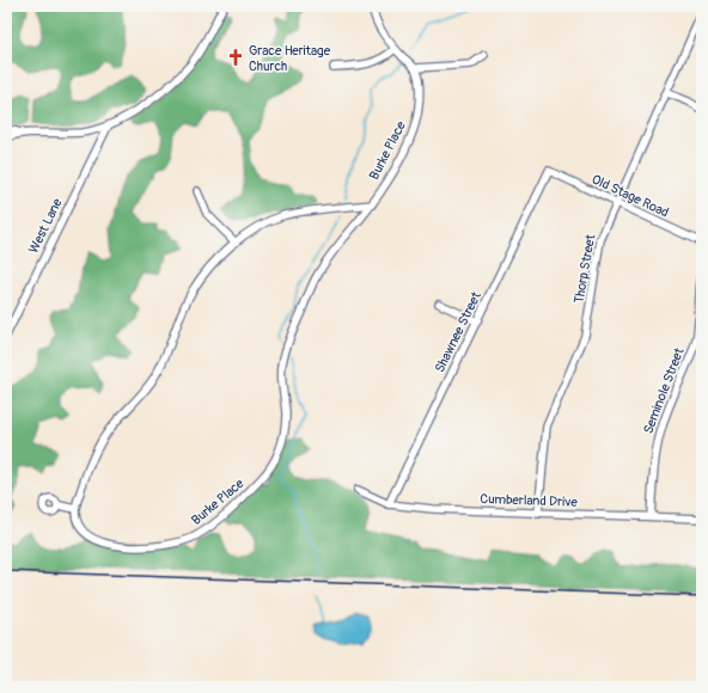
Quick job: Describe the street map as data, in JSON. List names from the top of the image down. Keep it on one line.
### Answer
{"streets":{"street":["Burke Place","Old Stage Road","West Lane","Thorp Street","Shawnee Street","Seminole Street","Cumberland Drive"]},"crossings":[["Old Stage Road","Thorp Street"],["Old Stage Road","Shawnee Street"],["Thorp Street","Cumberland Drive"],["Shawnee Street","Cumberland Drive"],["Seminole Street","Cumberland Drive"]],"places":{"church":["Grace Heritage Church"]}}
